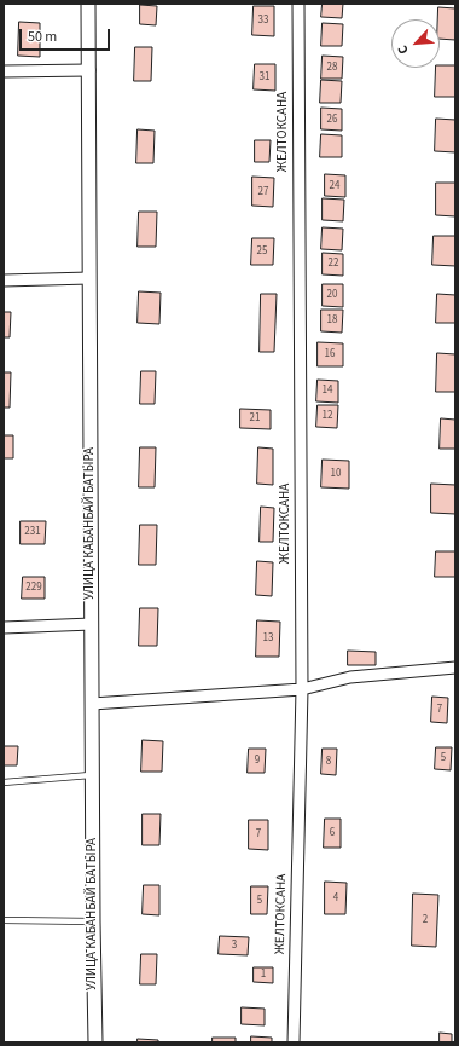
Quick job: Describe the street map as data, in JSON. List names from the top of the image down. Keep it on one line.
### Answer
{"streets":{"street":["ЖЕЛТОКСАНА","УЛИЦА КАБАНБАЙ БАТЫРА"]},"house_numbers":["33","28","31","26","24","27","25","22","20","18","16","14","12","21","10","231","229","13","7","5","9","8","6","7","4","5","2","3","1"],"scale_bar":"50 m","north":"bottom left"}
